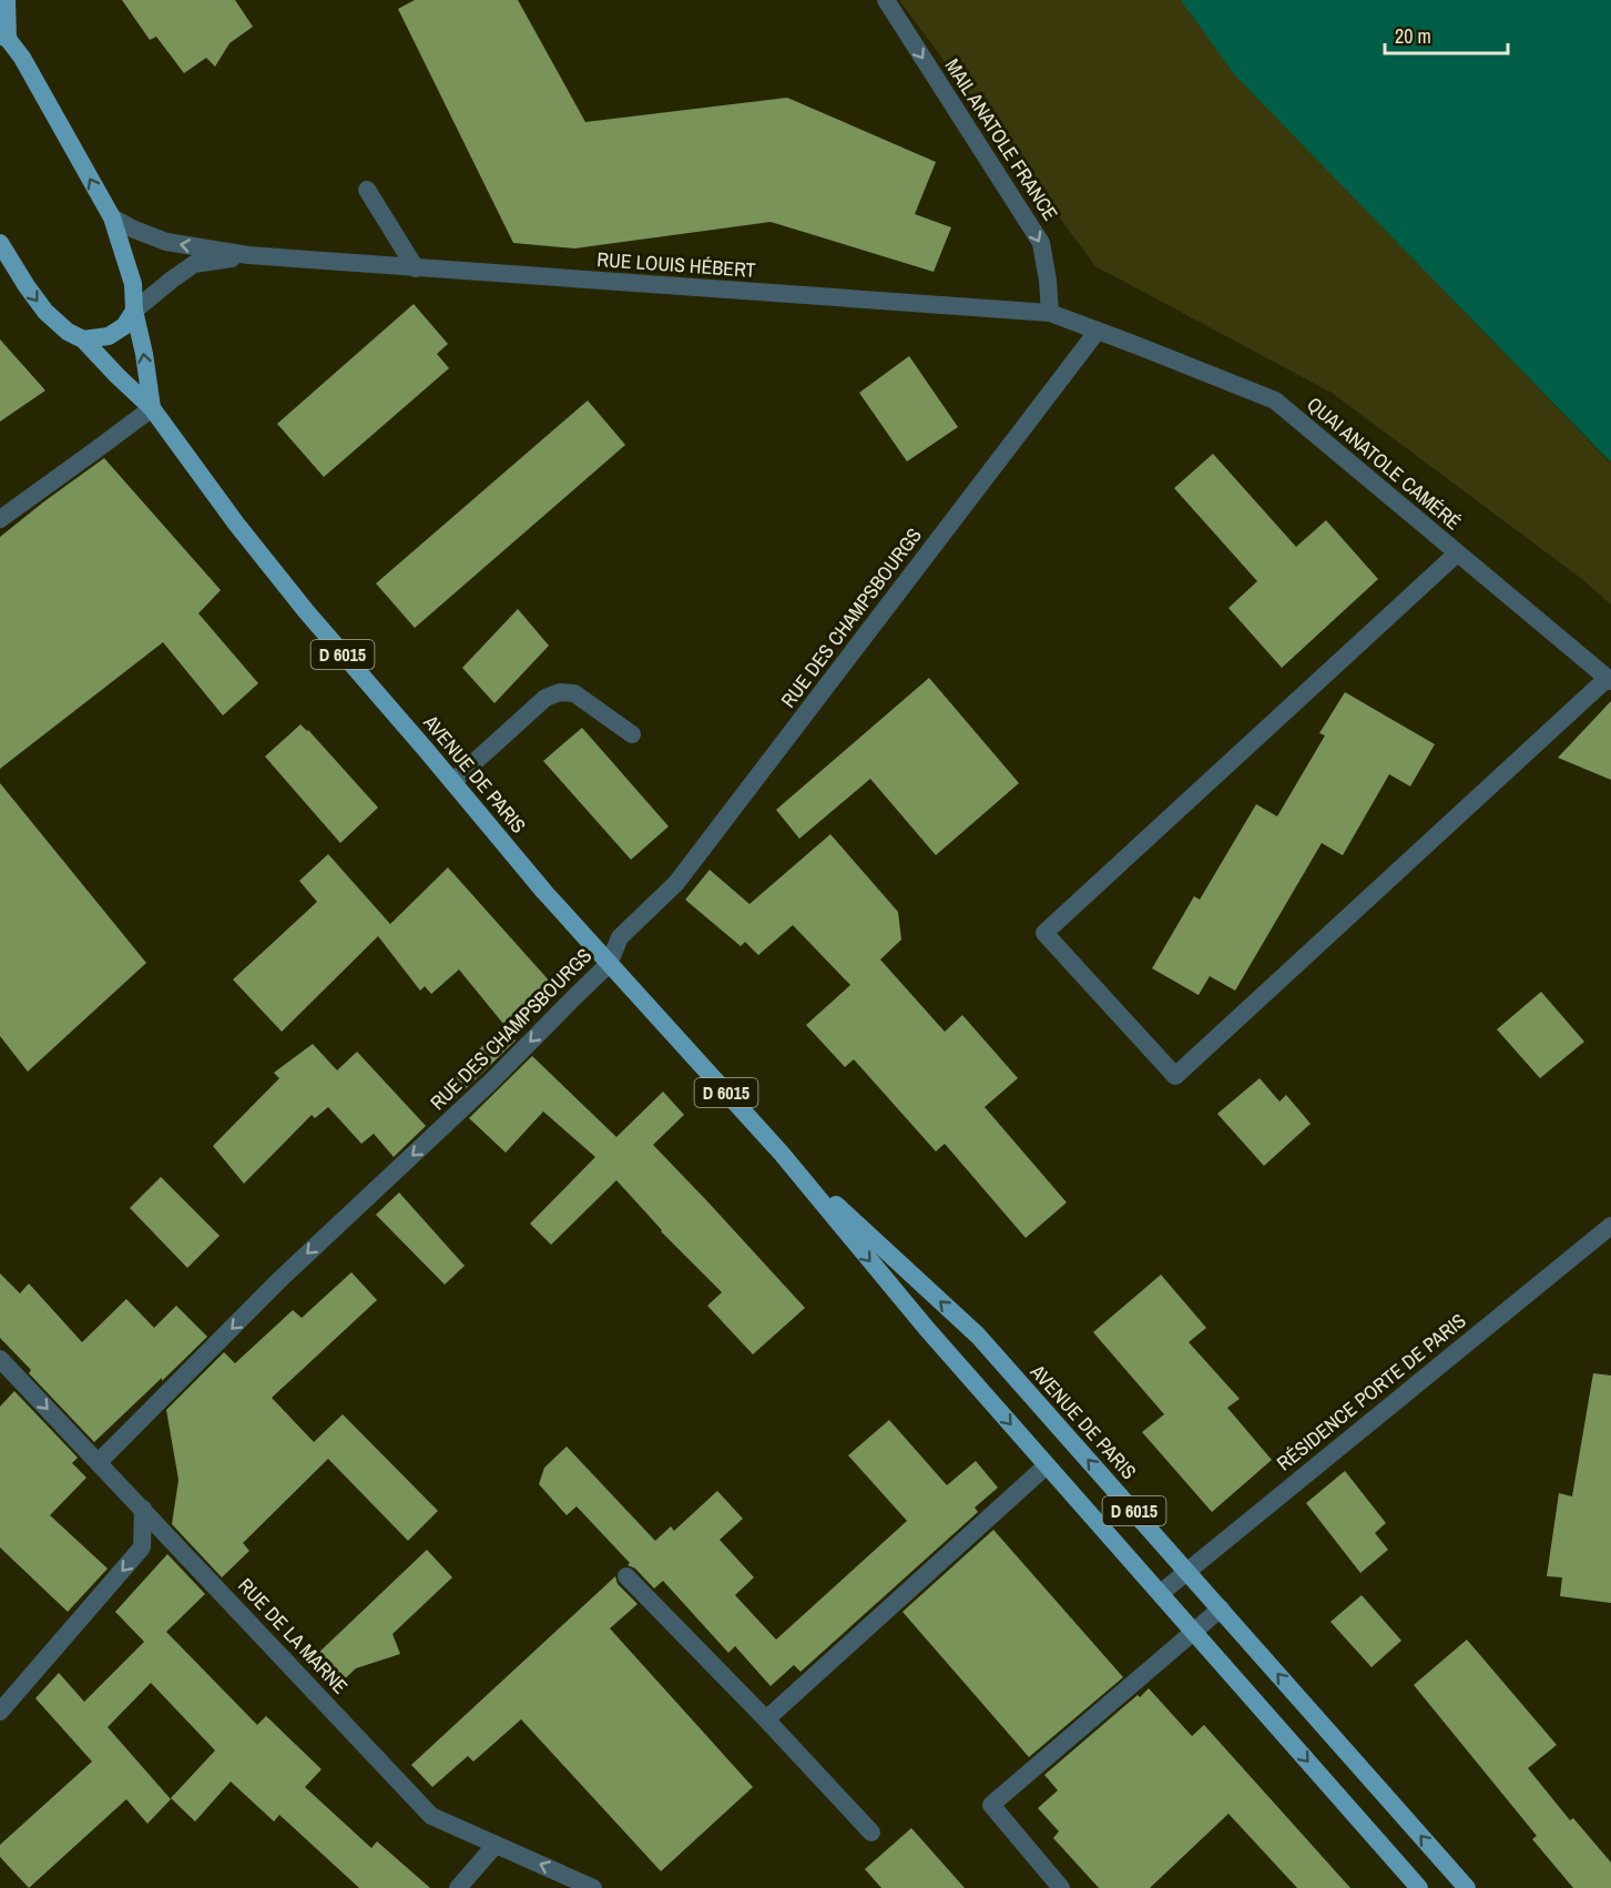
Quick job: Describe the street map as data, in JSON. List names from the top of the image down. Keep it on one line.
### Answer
{"streets":{"main road":["D 6015","AVENUE DE PARIS"],"street":["MAIL ANATOLE FRANCE","RUE LOUIS HÉBERT","QUAI ANATOLE CAMÉRÉ","RUE DES CHAMPSBOURGS","RÉSIDENCE PORTE DE PARIS","RUE DE LA MARNE"]},"crossings":[["MAIL ANATOLE FRANCE","RUE LOUIS HÉBERT"],["RUE LOUIS HÉBERT","QUAI ANATOLE CAMÉRÉ"],["RUE LOUIS HÉBERT","RUE DES CHAMPSBOURGS"],["RUE LOUIS HÉBERT","D 6015"],["RUE LOUIS HÉBERT","AVENUE DE PARIS"],["QUAI ANATOLE CAMÉRÉ","RUE DES CHAMPSBOURGS"],["RUE DES CHAMPSBOURGS","AVENUE DE PARIS"],["RUE DES CHAMPSBOURGS","RUE DE LA MARNE"],["D 6015","AVENUE DE PARIS"],["AVENUE DE PARIS","RÉSIDENCE PORTE DE PARIS"]],"one_way":["MAIL ANATOLE FRANCE","RUE DES CHAMPSBOURGS"],"scale_bar":"20 m"}
